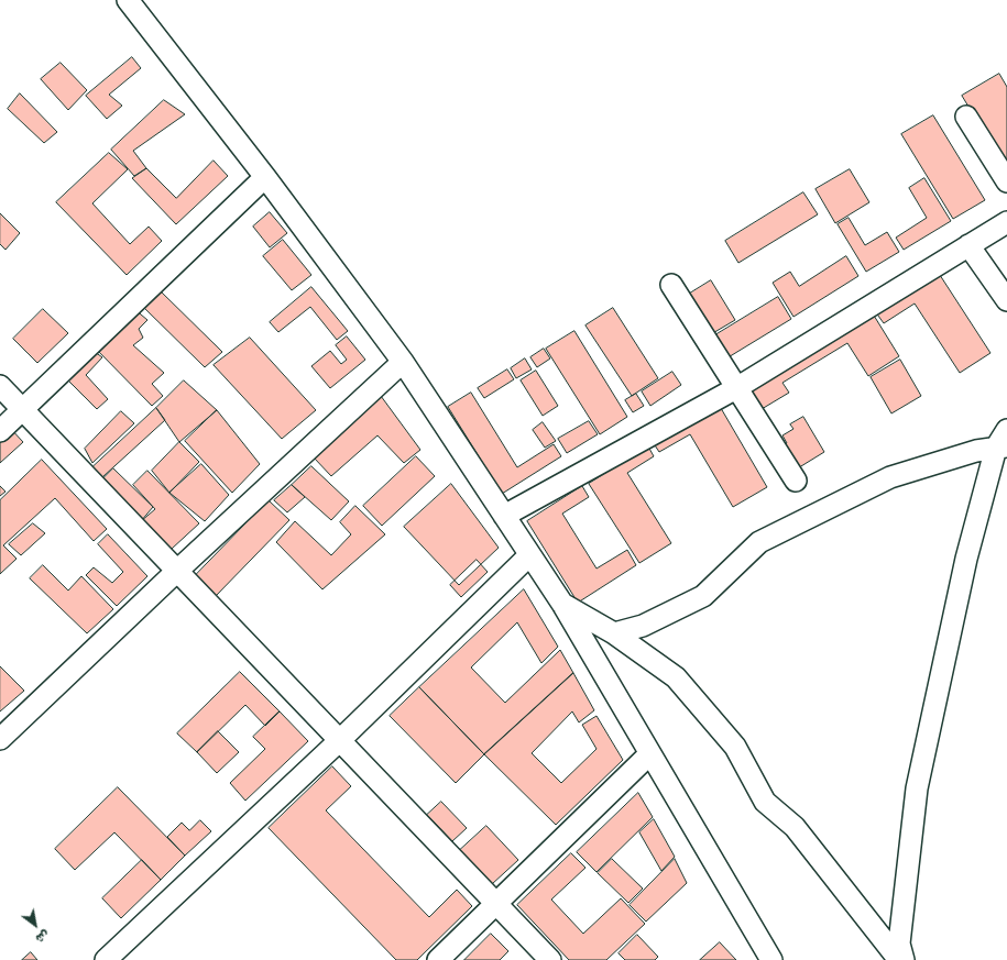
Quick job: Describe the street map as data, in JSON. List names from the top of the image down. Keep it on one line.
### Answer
{"north":"bottom right"}
